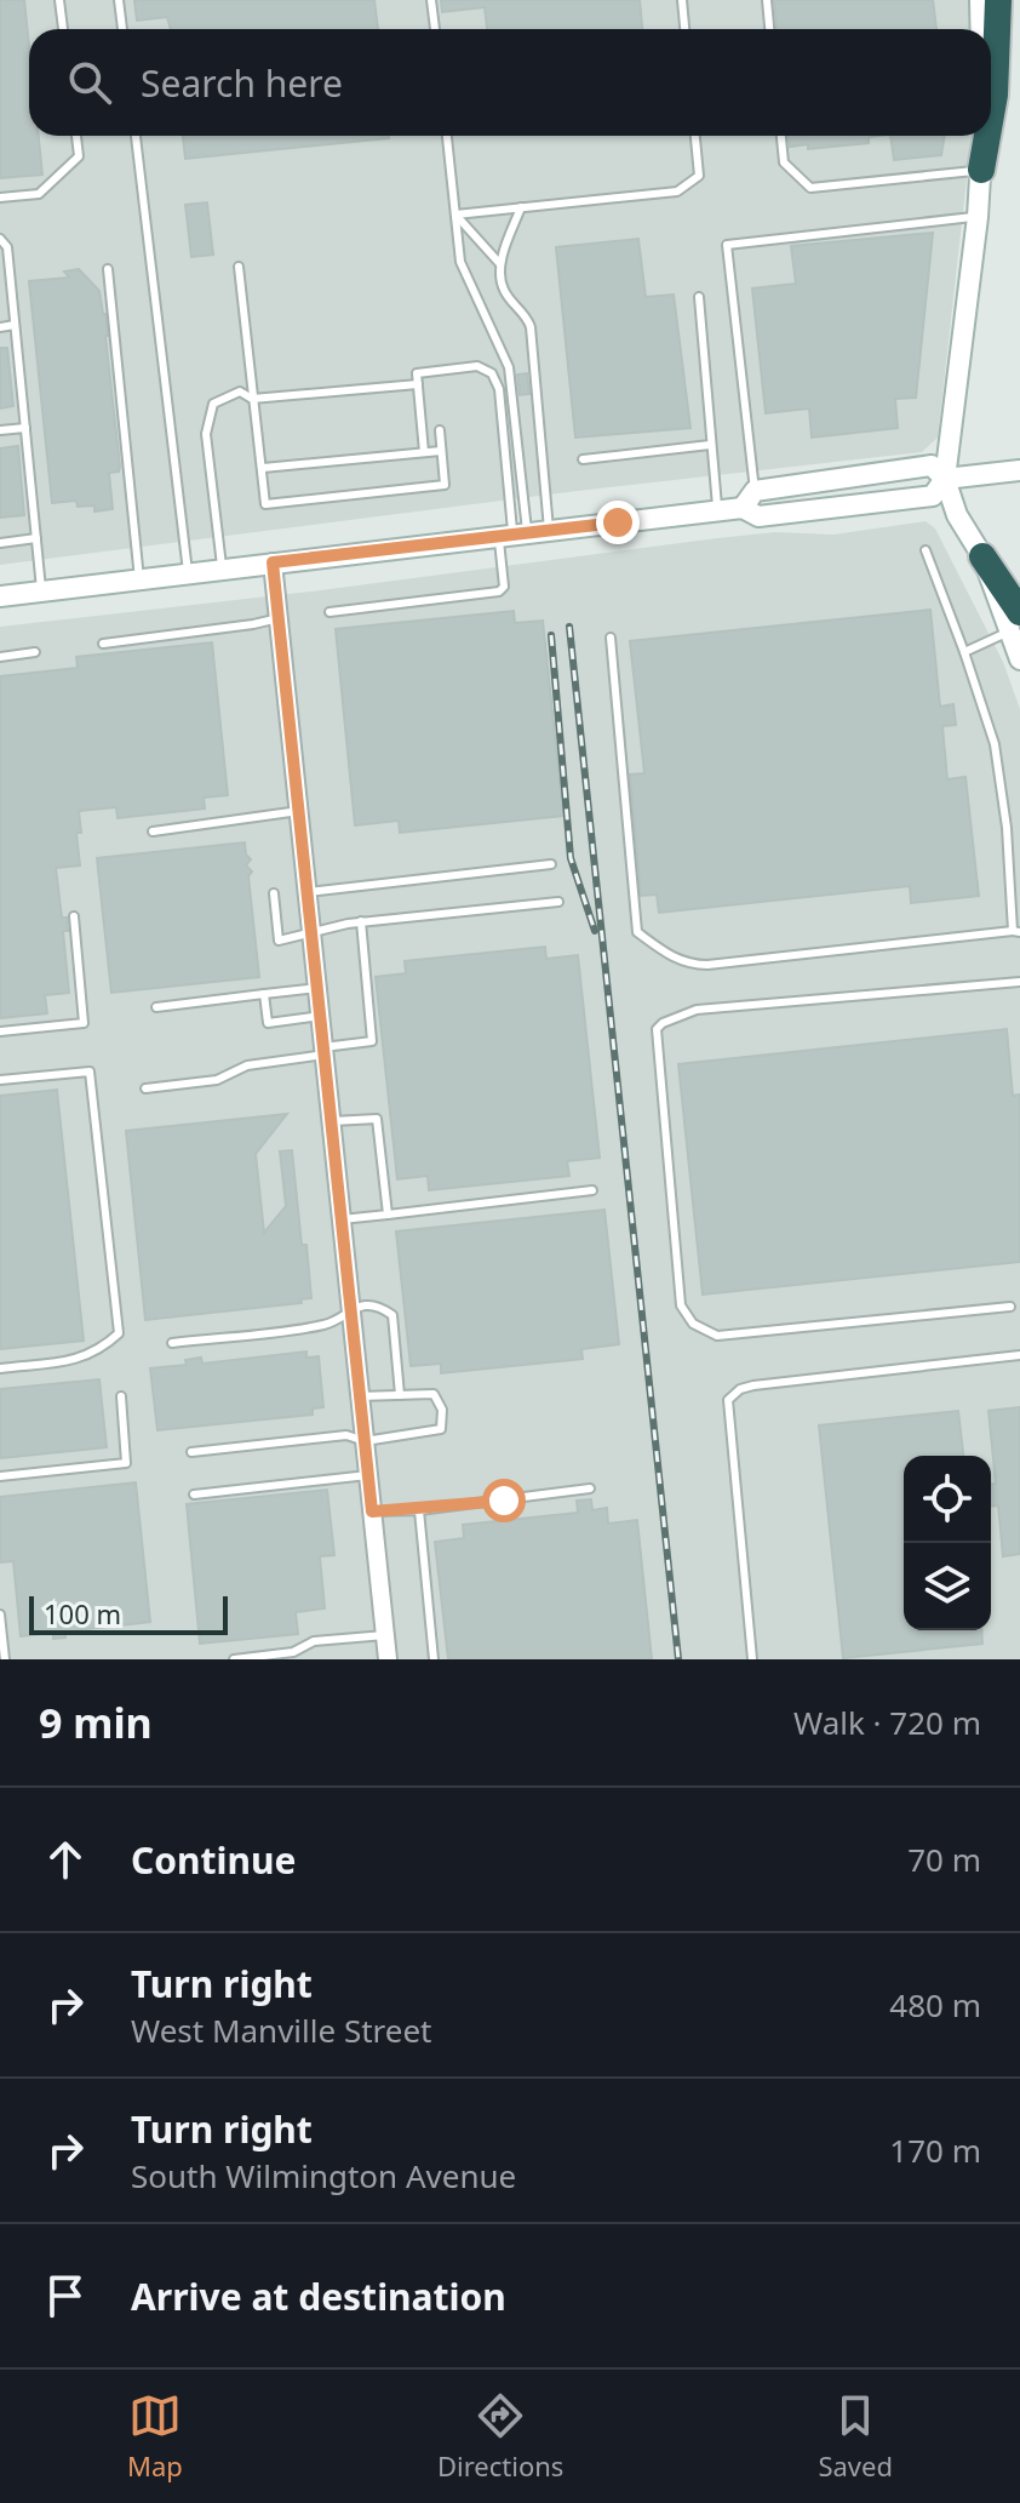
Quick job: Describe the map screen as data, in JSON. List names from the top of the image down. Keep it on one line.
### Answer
{"scale_bar":"100 m","page":{"search":"Search here","scale":"100 m","heading":["9 min","Walk · 720 m"],"list":[["Continue","70 m"],["Turn right","West Manville Street","480 m"],["Turn right","South Wilmington Avenue","170 m"],"Arrive at destination"],"nav":["Map","Directions","Saved"]}}
